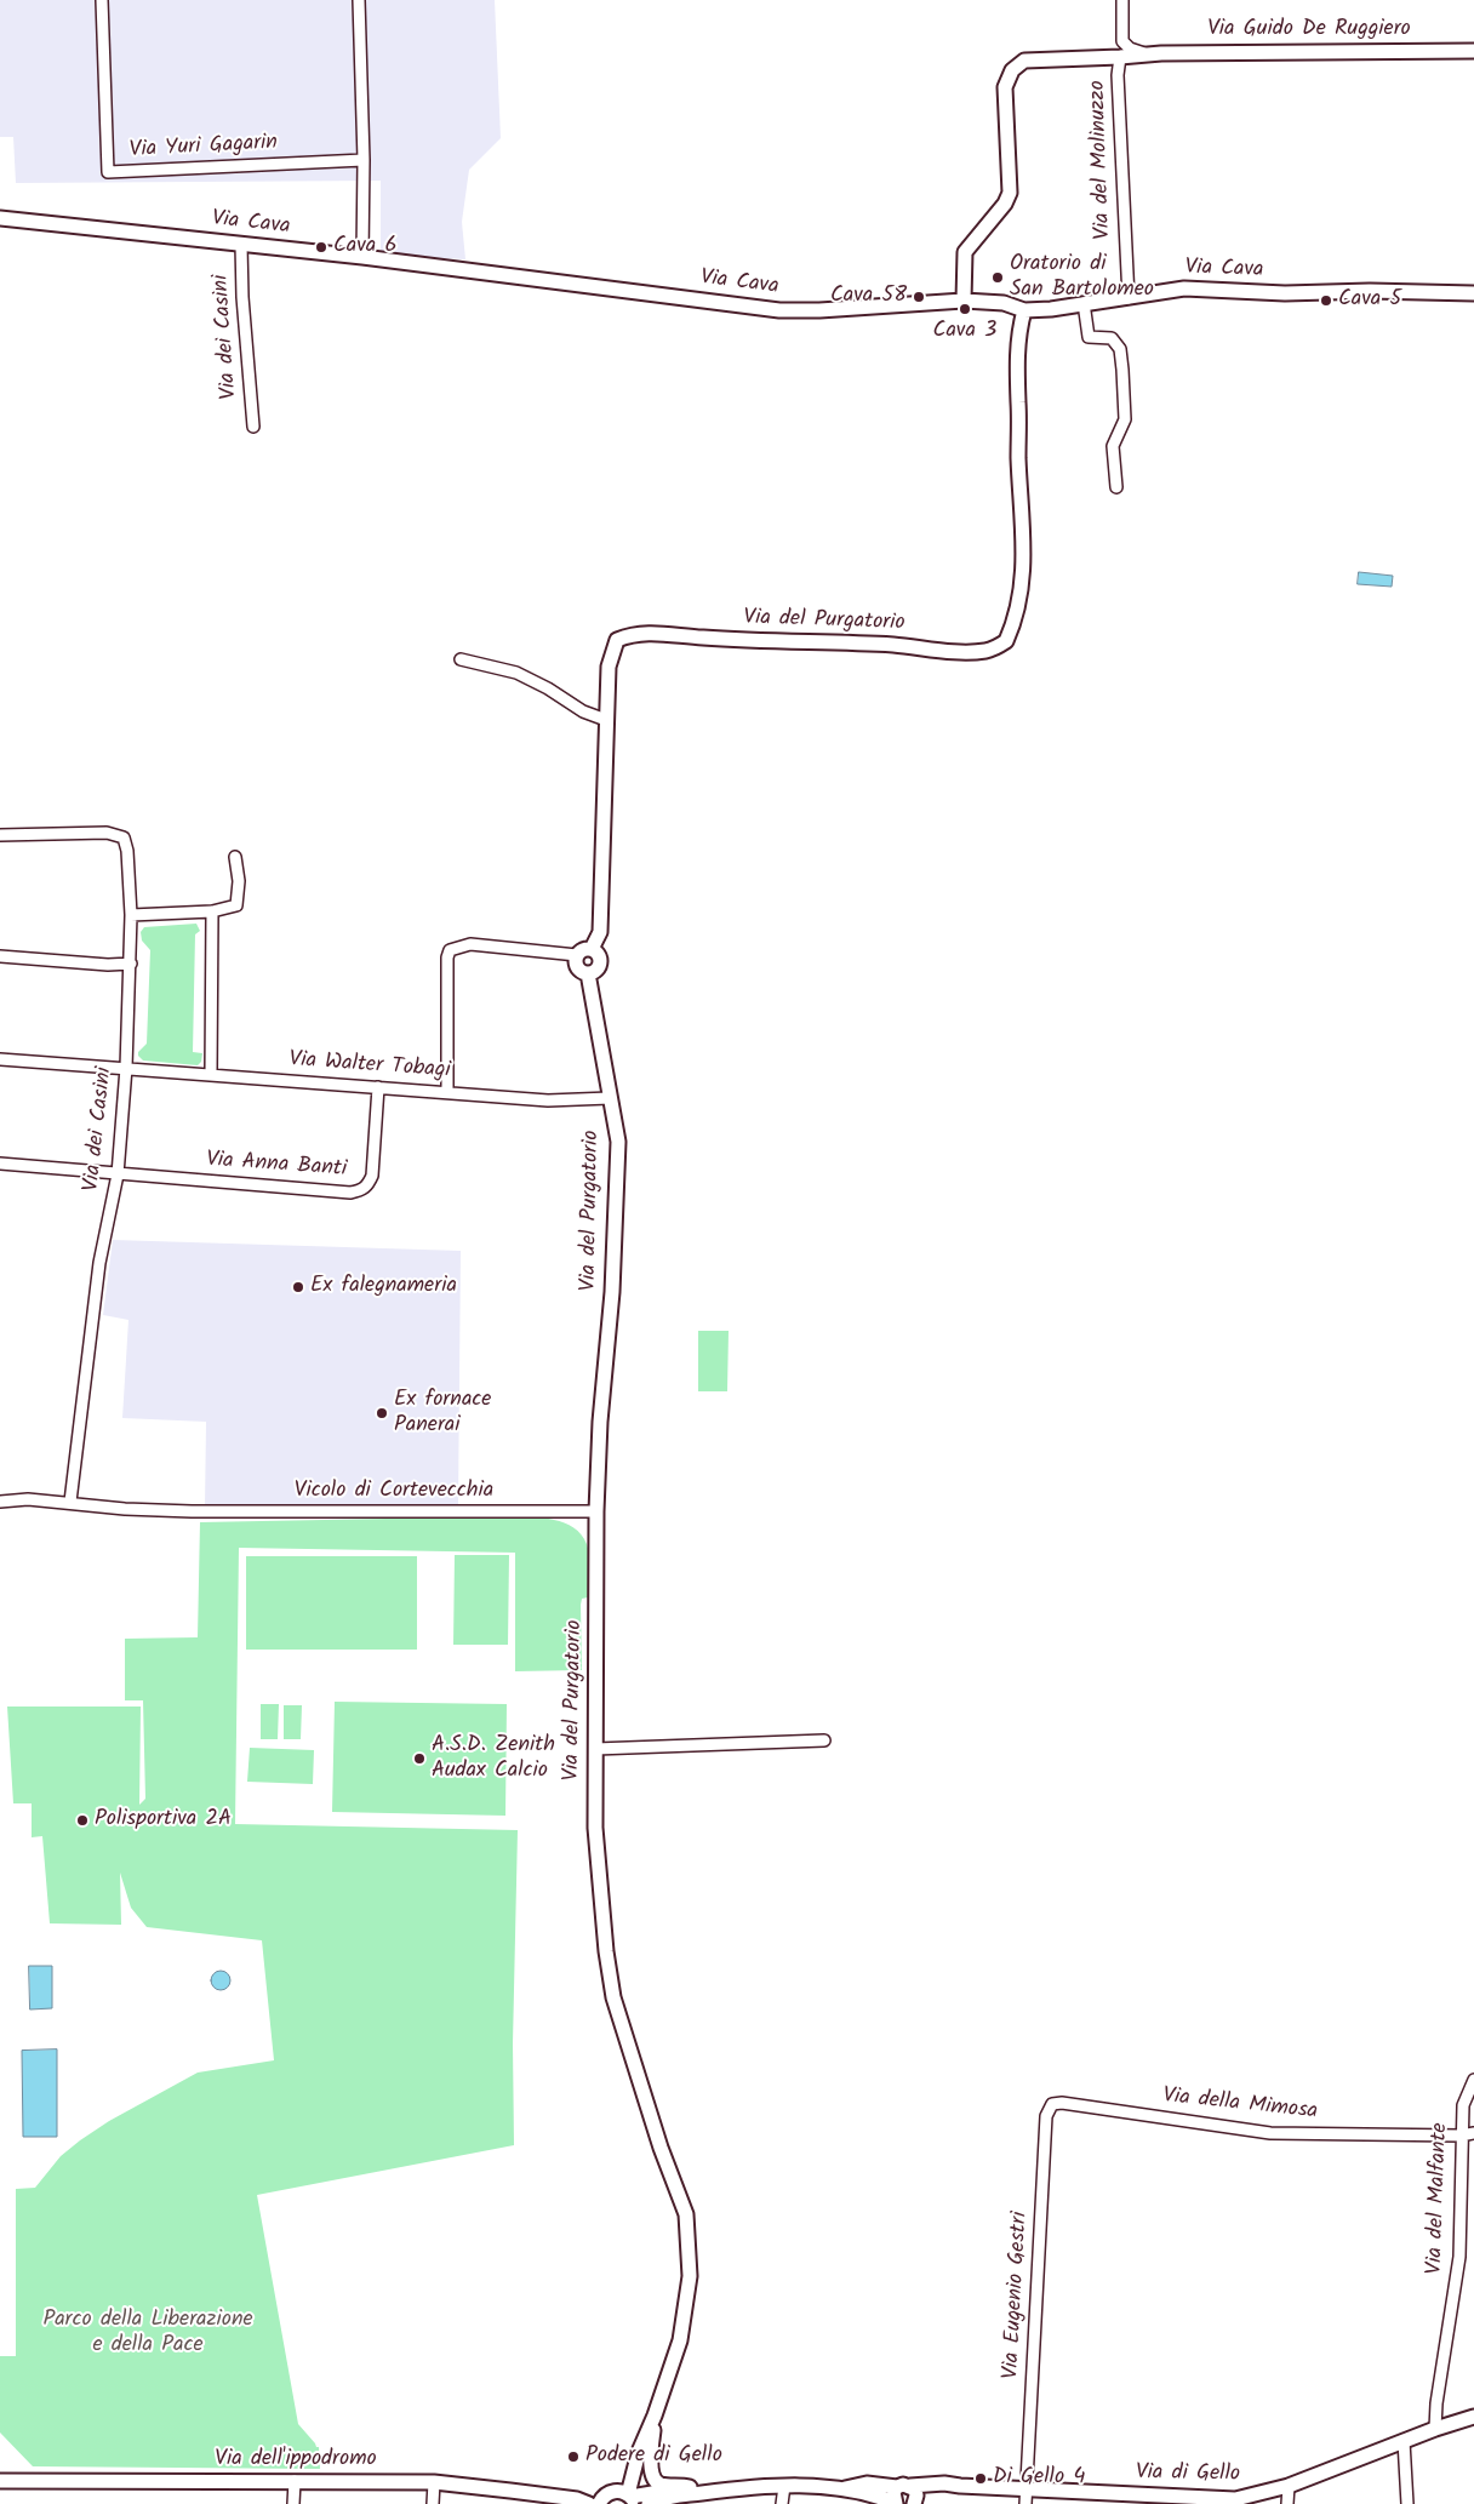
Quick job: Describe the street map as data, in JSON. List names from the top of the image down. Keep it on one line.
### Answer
{"streets":{"street":["Via Guido De Ruggiero","Via Yuri Gagarin","Via del Molinuzzo","Via Cava","Via dei Casini","Via del Purgatorio","Via Walter Tobagi","Via Anna Banti","Vicolo di Cortevecchia","Via della Mimosa","Via del Malfante","Via Eugenio Gestri","Via dell'ippodromo","Via di Gello"]},"crossings":[["Via Guido De Ruggiero","Via del Molinuzzo"],["Via Guido De Ruggiero","Via Cava"],["Via del Molinuzzo","Via Cava"],["Via Cava","Via dei Casini"],["Via Cava","Via del Purgatorio"],["Via dei Casini","Via Walter Tobagi"],["Via dei Casini","Via Anna Banti"],["Via dei Casini","Vicolo di Cortevecchia"],["Via del Purgatorio","Via Walter Tobagi"],["Via del Purgatorio","Vicolo di Cortevecchia"],["Via Walter Tobagi","Via Anna Banti"],["Via della Mimosa","Via del Malfante"],["Via della Mimosa","Via Eugenio Gestri"],["Via del Malfante","Via di Gello"],["Via Eugenio Gestri","Via di Gello"]],"parks":["Parco della Liberazione e della Pace"],"places":["Cava 6","Oratorio di San Bartolomeo","Cava 58","Cava 5","Cava 3","Ex falegnameria","Ex fornace Panerai","A.S.D. Zenith Audax Calcio","Polisportiva 2A","Podere di Gello","Di Gello 4"]}
